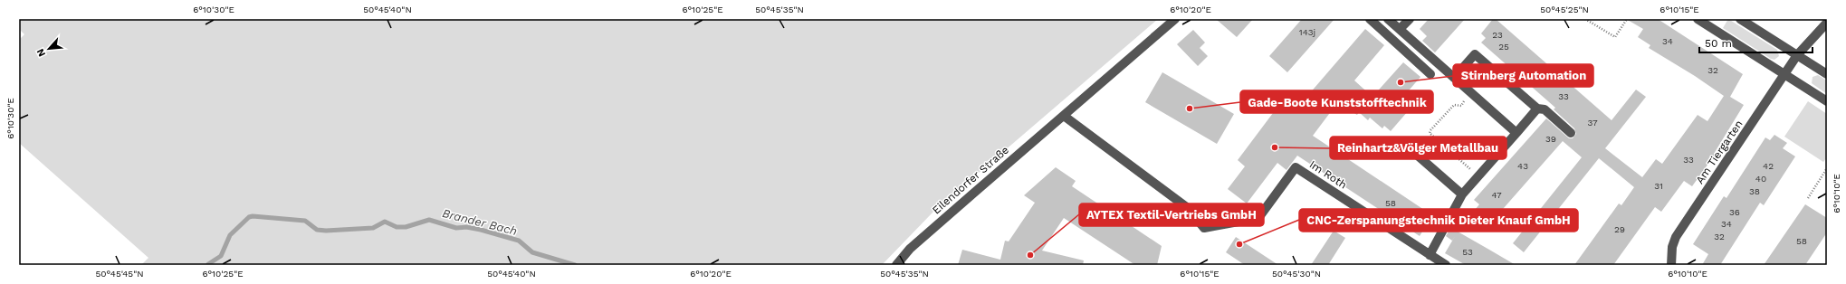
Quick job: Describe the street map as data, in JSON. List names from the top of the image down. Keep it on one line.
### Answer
{"streets":{"street":["Am Tiergarten","Im Roth","Eilendorfer Straße"]},"crossings":[["Im Roth","Eilendorfer Straße"]],"water":["Brander Bach"],"places":["Stirnberg Automation","Gade-Boote Kunststofftechnik","Reinhartz&Völger Metallbau","CNC-Zerspanungstechnik Dieter Knauf GmbH","AYTEX Textil-Vertriebs GmbH"],"house_numbers":["143j","23","34","25","32","33","37","39","33","43","42","40","31","38","47","58","36","34","29","32","58","53"],"scale_bar":"50 m","north":"bottom left","coordinates":["6°10'30\"E","50°45'40\"N","6°10'25\"E","50°45'35\"N","6°10'20\"E","50°45'25\"N","6°10'15\"E","6°10'10\"E","50°45'45\"N","50°45'30\"N"]}
